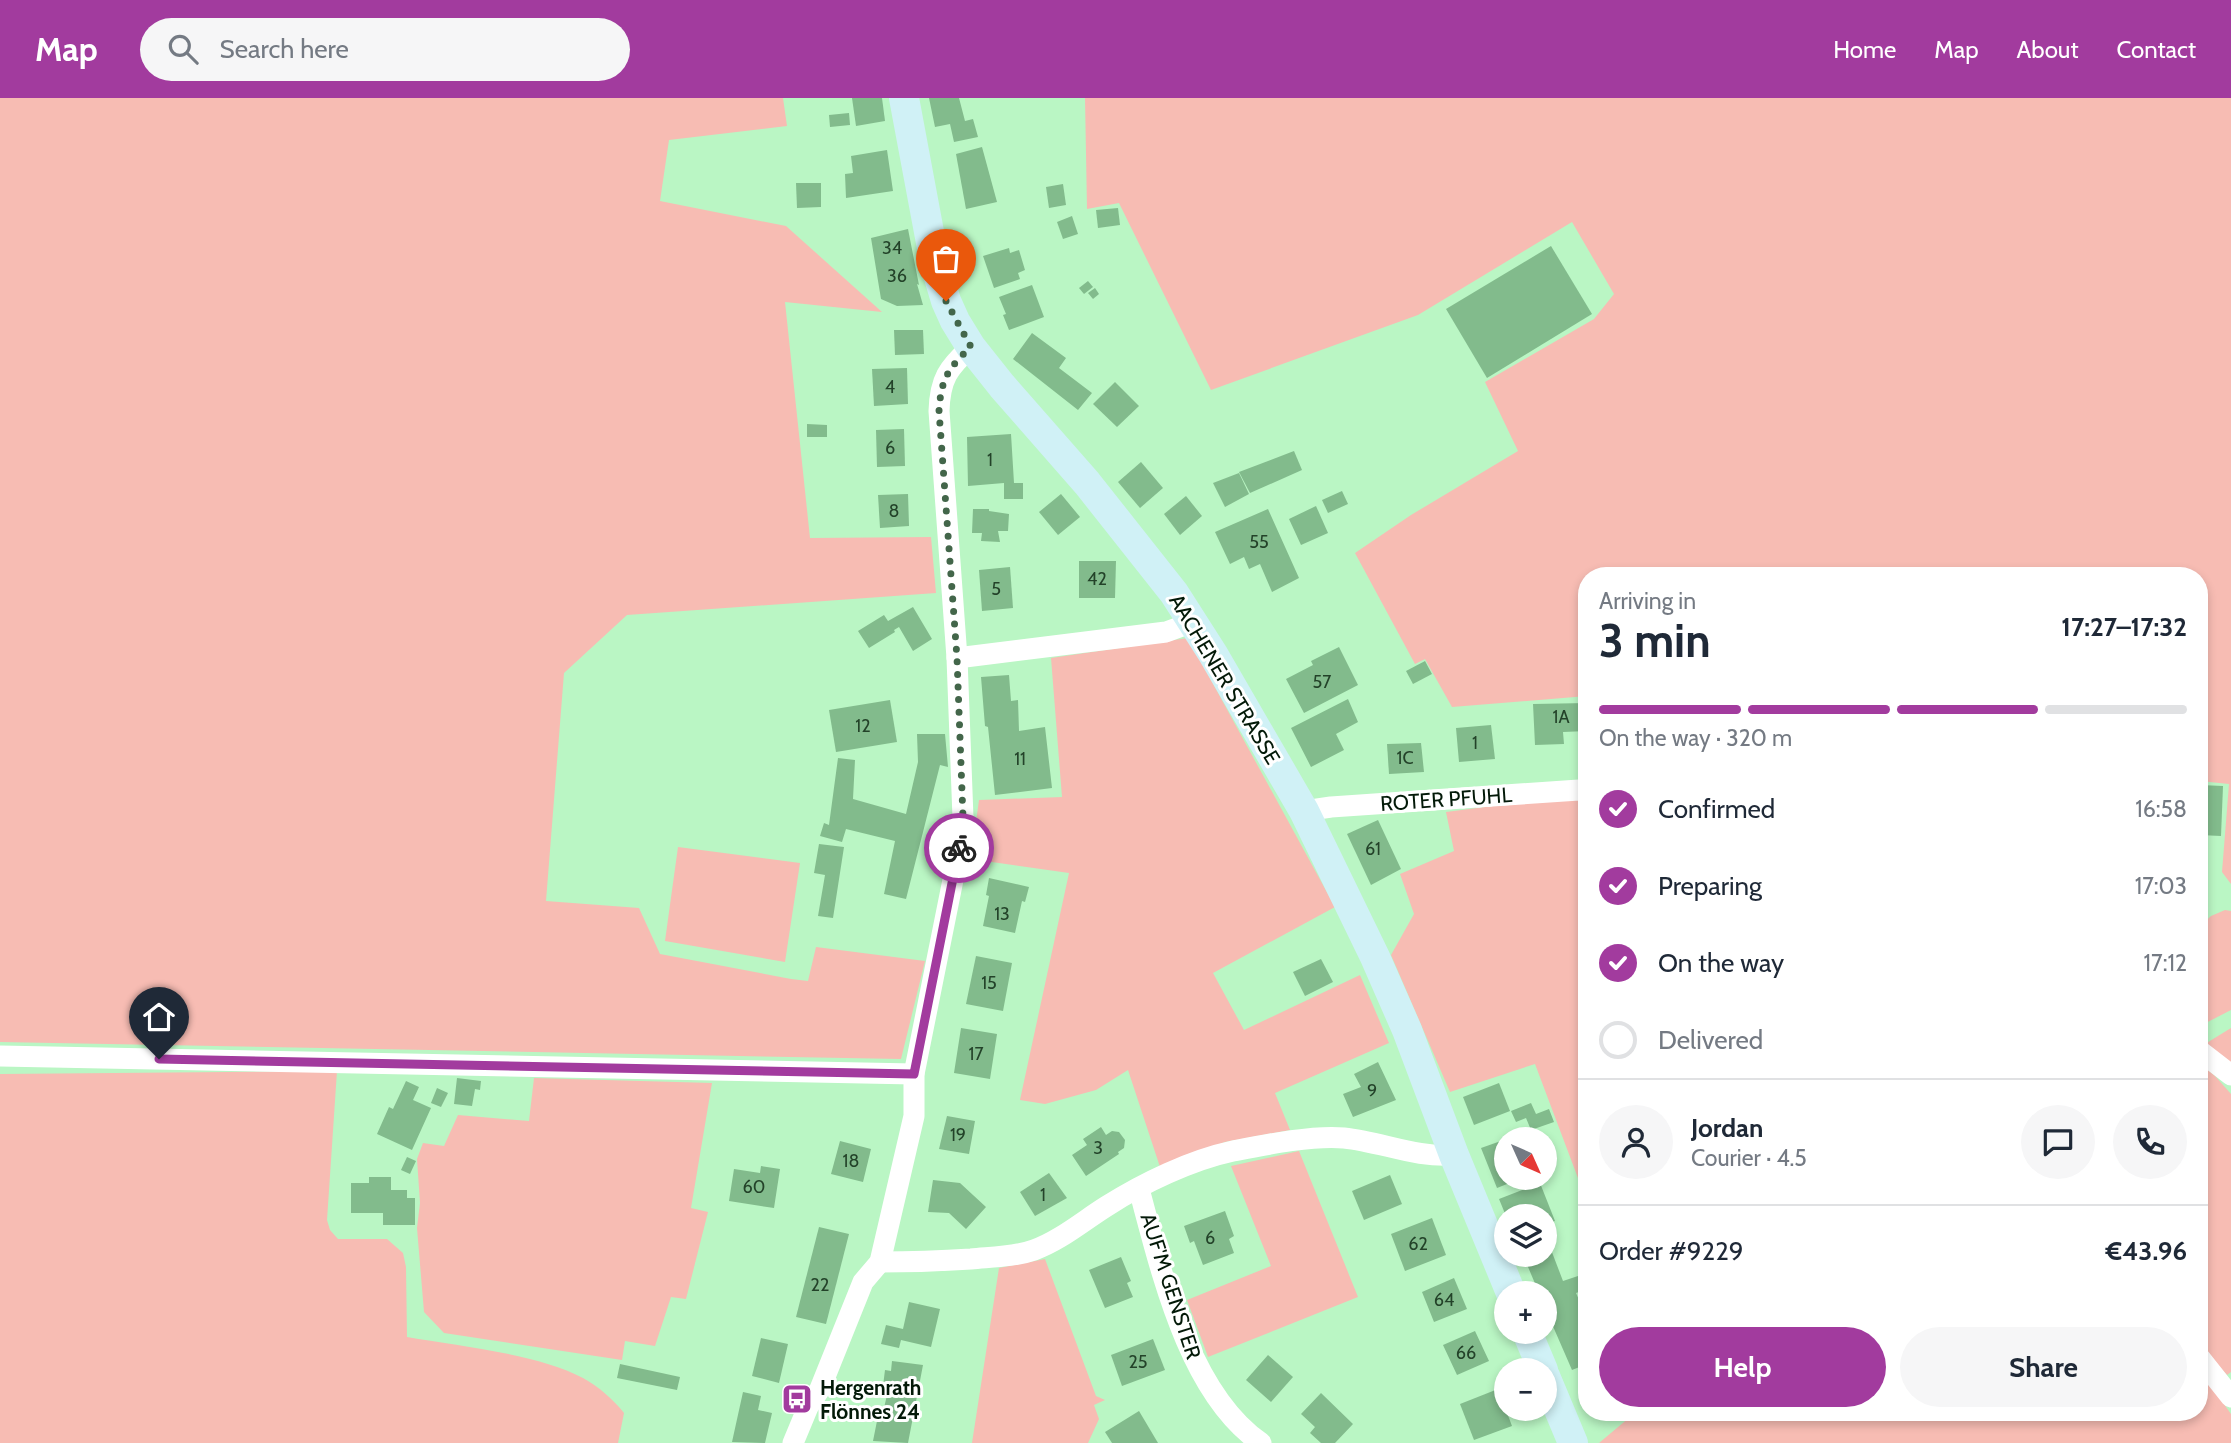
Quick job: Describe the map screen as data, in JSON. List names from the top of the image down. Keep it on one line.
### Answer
{"streets":{"street":["AACHENER STRASSE","ROTER PFUHL","AUF'M GENSTER"]},"crossings":[["AACHENER STRASSE","ROTER PFUHL"],["AACHENER STRASSE","AUF'M GENSTER"]],"places":{"bus stop":["Hergenrath Flönnes 24"]},"house_numbers":["34","36","4","6","1","8","55","42","5","57","1A","12","1","1C","11","61","13","15","17","9","19","3","18","60","1","6","62","22","64","66","25"],"north":"bottom right","page":{"header":"Map","search":"Search here","nav":["Home","Map","About","Contact"],"heading":["3 min","Arriving in","17:27–17:32"],"panel":["Jordan","Courier · 4.5","Order #9229","€43.96"],"bar":"On the way · 320 m","list":[["Confirmed","16:58"],["Preparing","17:03"],["On the way","17:12"],"Delivered"],"map_buttons":["+","−"],"buttons":["Help","Share"]}}
